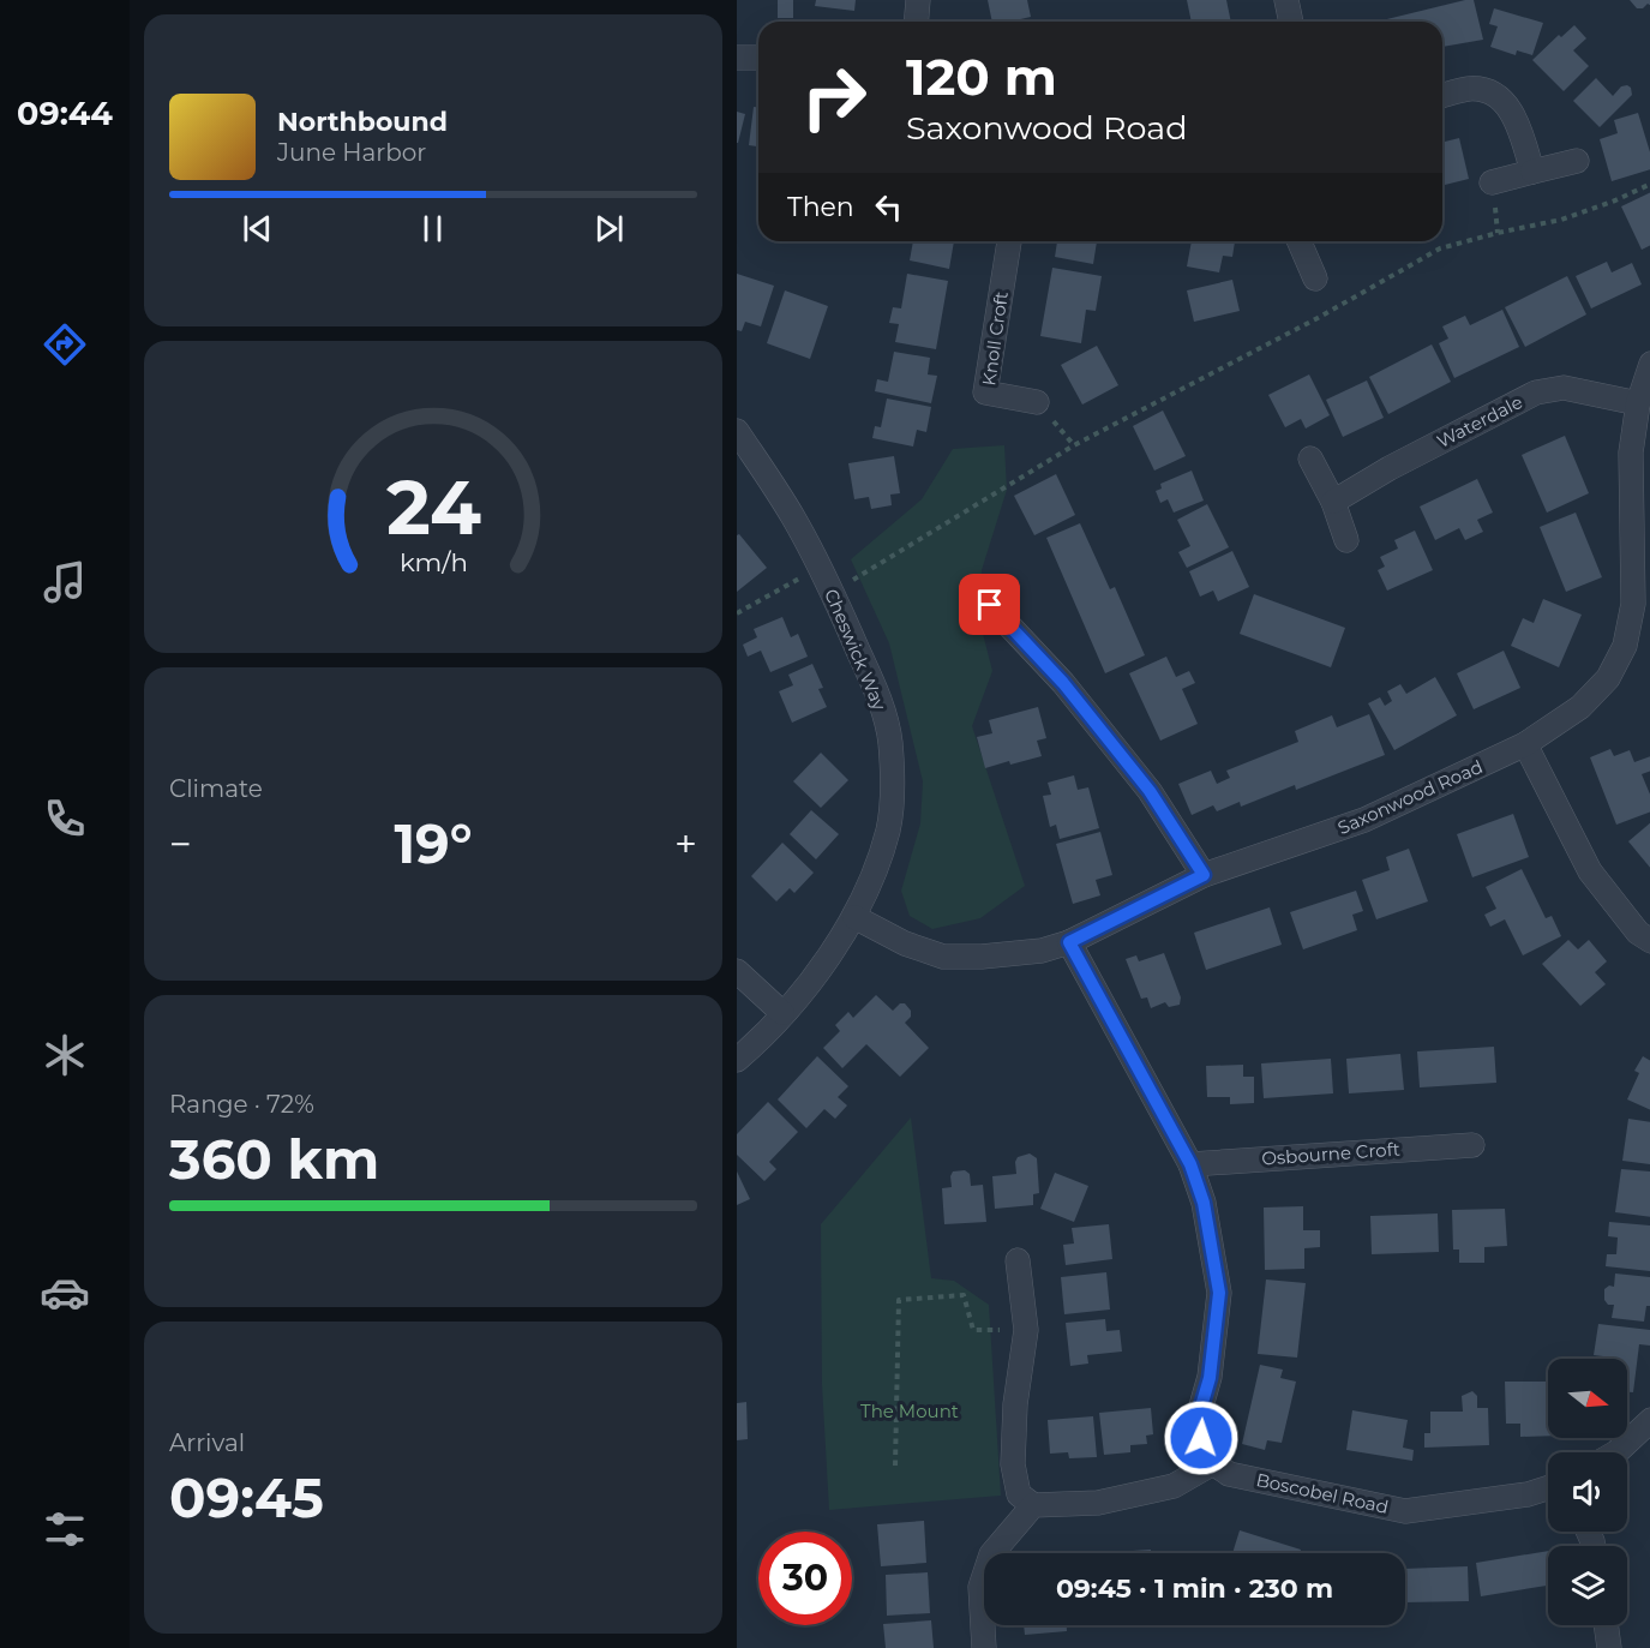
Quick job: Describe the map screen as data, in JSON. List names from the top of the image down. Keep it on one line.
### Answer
{"streets":{"street":["Knoll Croft","Waterdale","Cheswick Way","Saxonwood Road","Osbourne Croft","Boscobel Road"]},"crossings":[["Waterdale","Saxonwood Road"],["Cheswick Way","Saxonwood Road"]],"parks":["The Mount"],"north":"right","page":{"tabs":"09:44","turn":["120 m","Saxonwood Road"],"song":["Northbound","June Harbor"],"then":"Then","tile":["Climate",["Range · 72%","360 km"],["Arrival","09:45"]],"heat":["−","19°","+"],"limit":"30","trip":"09:45 · 1 min · 230 m","gauge":["24","km/h"]}}
